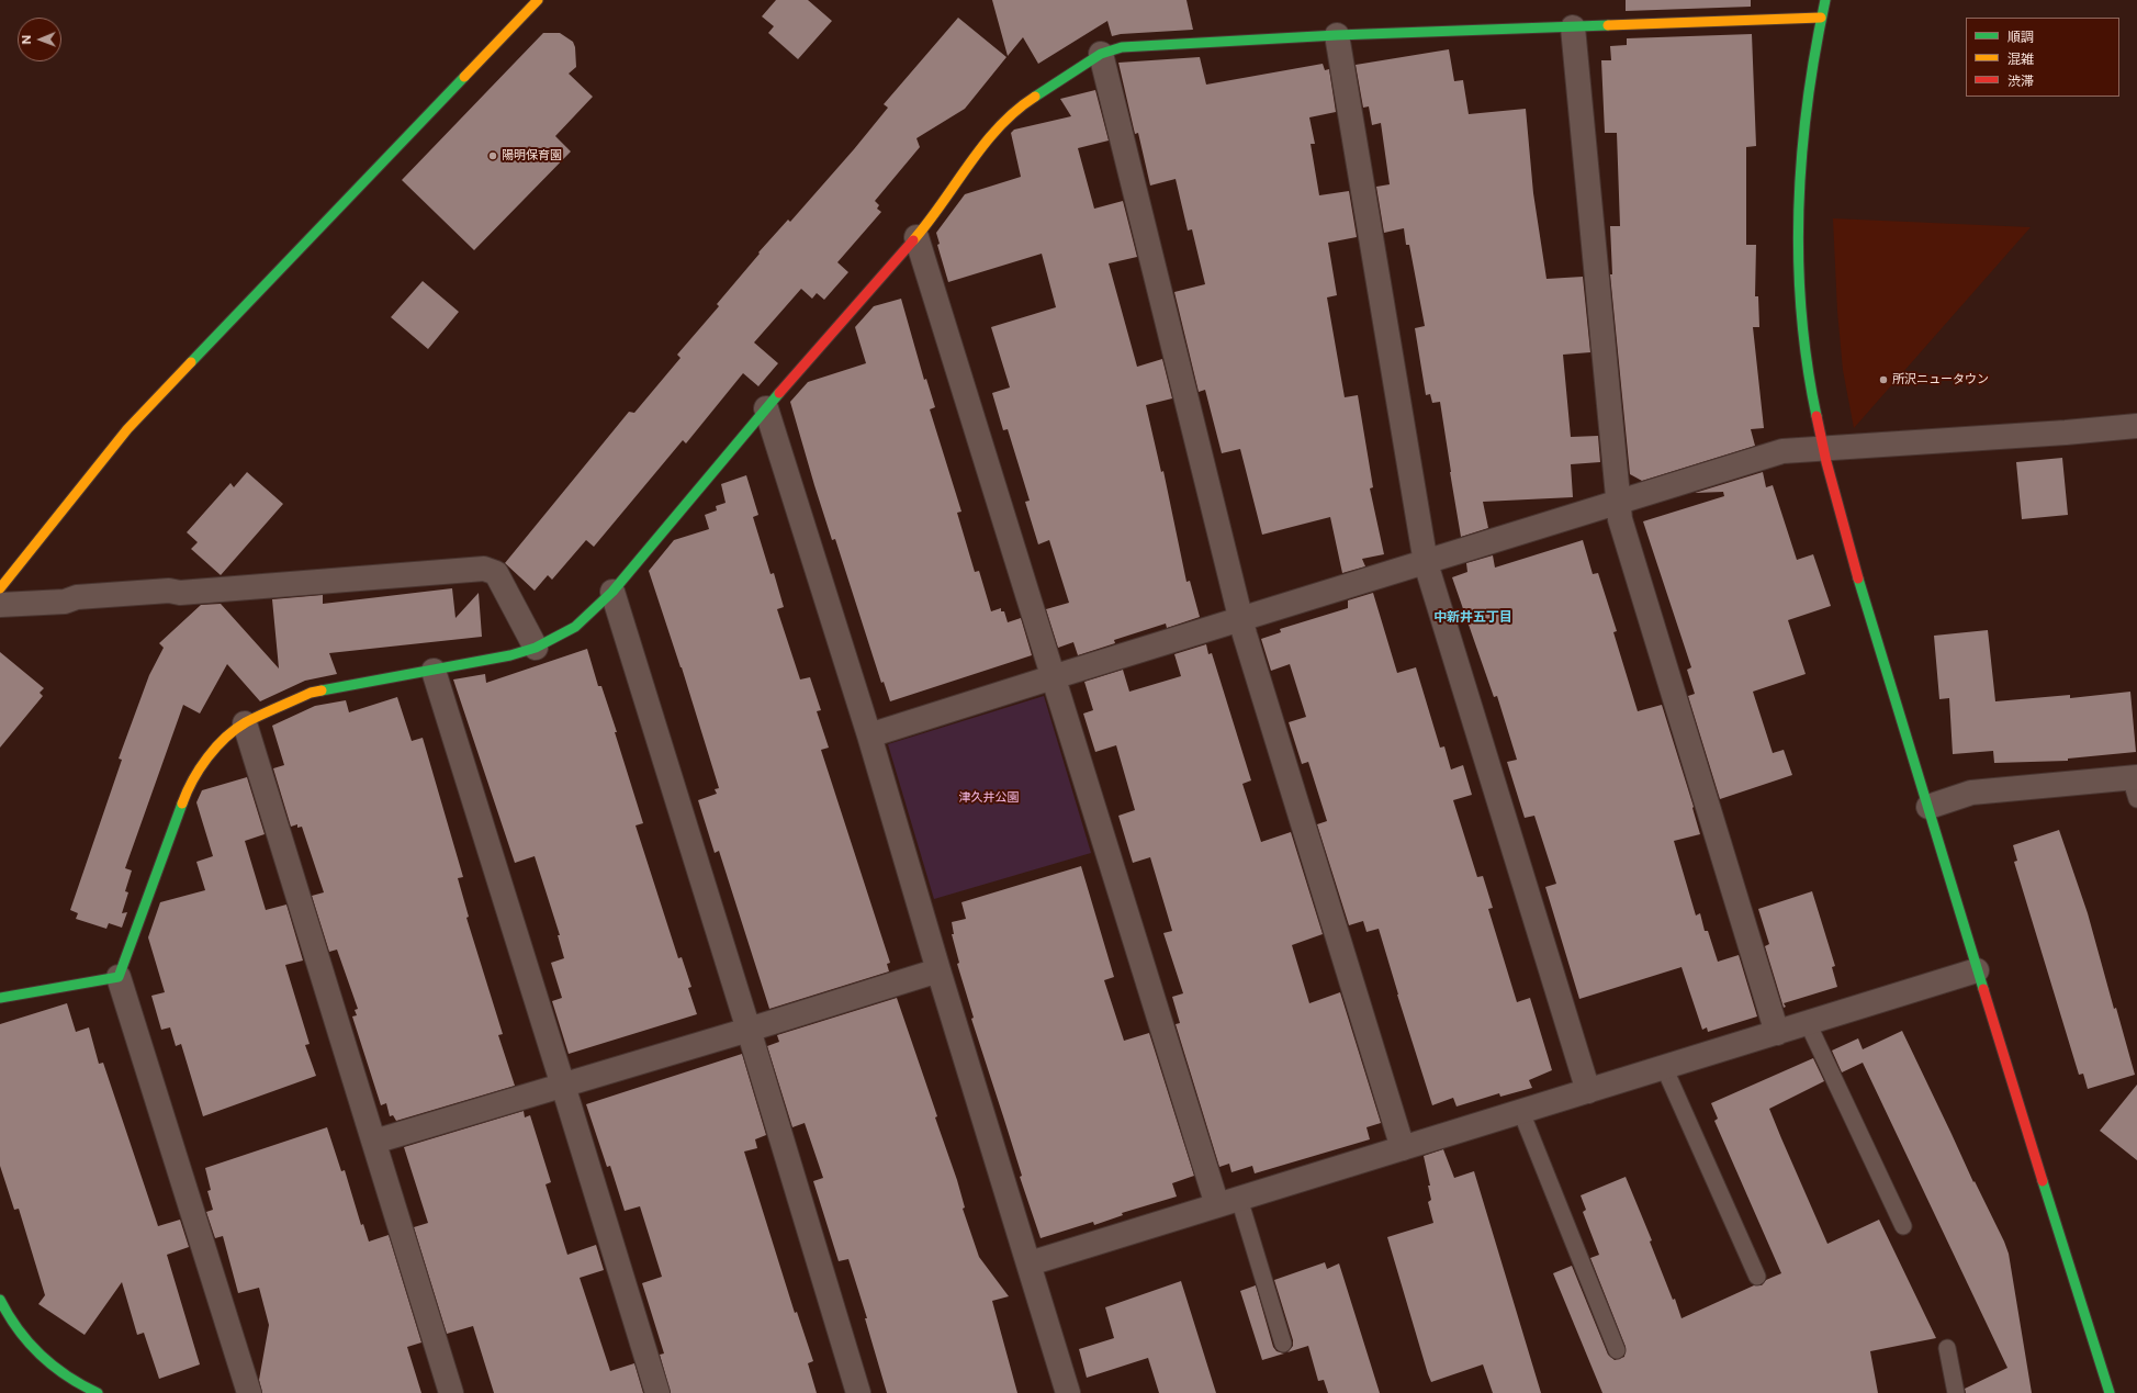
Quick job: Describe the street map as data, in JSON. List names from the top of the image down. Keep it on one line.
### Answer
{"districts":["中新井五丁目"],"parks":["津久井公園"],"places":["陽明保育園","所沢ニュータウン"],"legend":["順調","混雑","渋滞"],"north":"left"}
